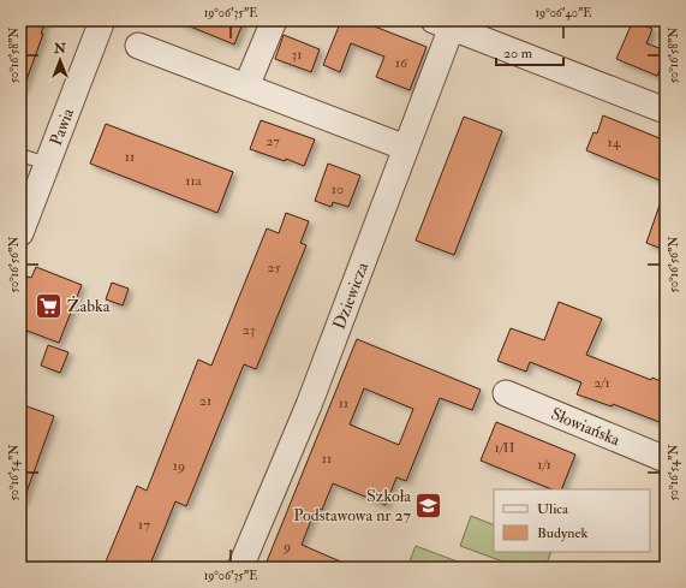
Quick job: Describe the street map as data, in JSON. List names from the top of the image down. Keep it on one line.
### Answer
{"streets":{"street":["Pawia","Dziewicza","Słowiańska"]},"places":{"supermarket":["Żabka"],"school or university":["Szkoła Podstawowa nr 27"]},"house_numbers":["31","16","27","14","11","11a","10","25","23","2/1","21","11","1/II","11","1/1","19","17","9"],"legend":["Ulica","Budynek"],"scale_bar":"20 m","north":"top","coordinates":["19°06'35\"E","19°06'40\"E","50°16'58\"N","50°16'56\"N","50°16'54\"N"]}
